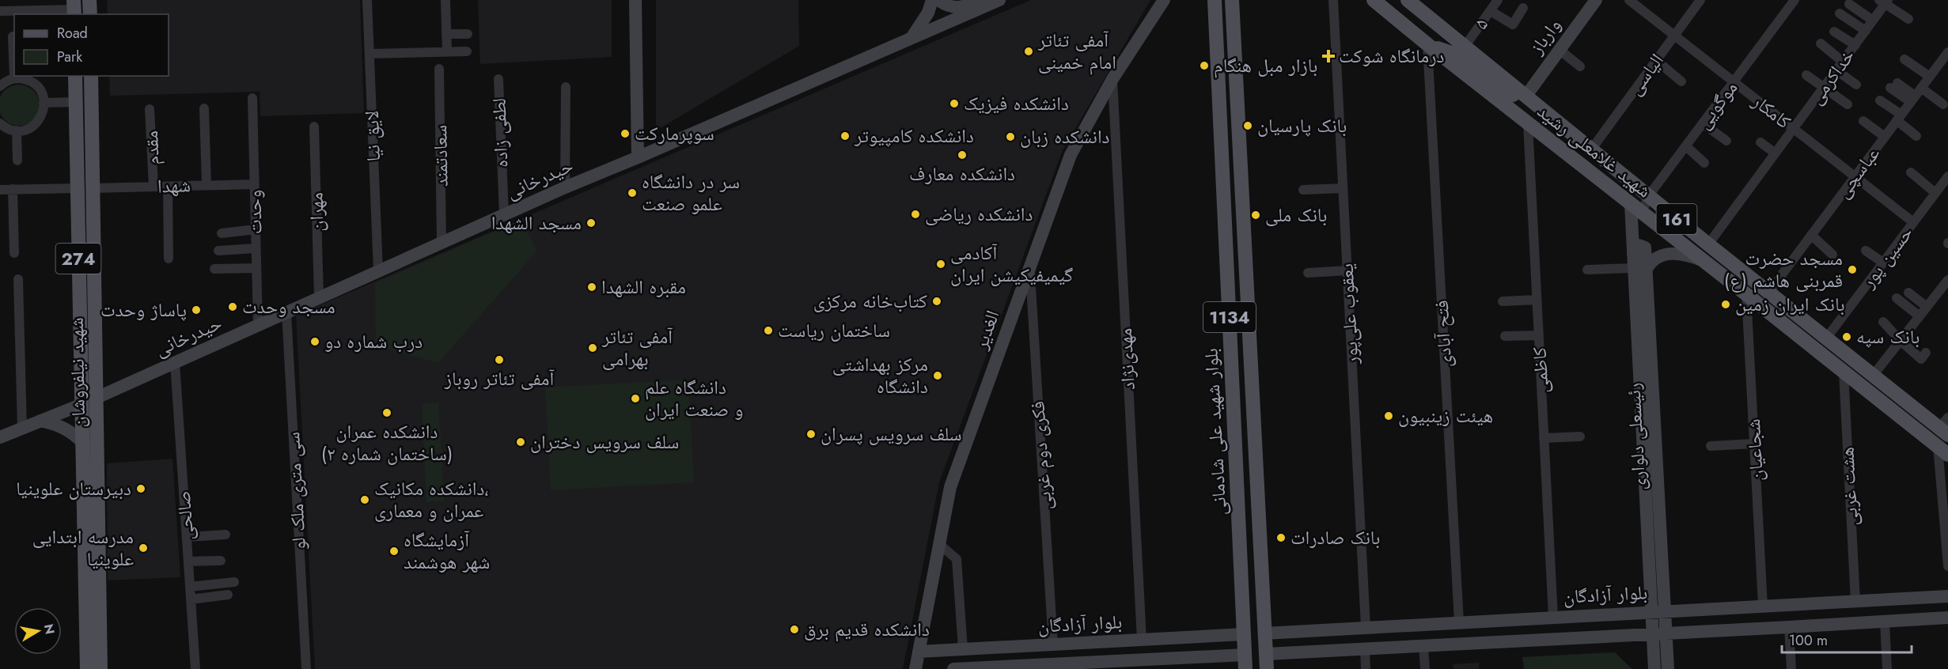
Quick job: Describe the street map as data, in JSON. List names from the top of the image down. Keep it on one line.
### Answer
{"streets":{"main road":["وارباز","شهید غلامعلی رشید","حیدرخانی","161","274","1134","الغدیر","شهید نیلفروشان","بلوار شهید علی شادمانی","رئیسعلی دلواری","بلوار آزادگان"],"street":["۵","الیاسی","خداکرمی","موگویی","کامکار","لطفی زاده","لایق نیا","مقدم","سعادتمند","عباسچی","شهدا","وحدت","مهران","حسین پور","یعقوب علی‌پور","فتح آبادی","مهدی‌نژاد","کاظمی","شجاعیان","فکری دوم غربی","هشت غربی","سی متری ملک لو","صالحی"]},"crossings":[["۵","شهید غلامعلی رشید"],["وارباز","شهید غلامعلی رشید"],["الیاسی","کامکار"],["الیاسی","شهید غلامعلی رشید"],["خداکرمی","کامکار"],["خداکرمی","شهید غلامعلی رشید"],["موگویی","کامکار"],["موگویی","شهید غلامعلی رشید"],["موگویی","رئیسعلی دلواری"],["کامکار","عباسچی"],["کامکار","حسین پور"],["لطفی زاده","حیدرخانی"],["لایق نیا","حیدرخانی"],["مقدم","شهدا"],["شهید غلامعلی رشید","عباسچی"],["شهید غلامعلی رشید","حسین پور"],["شهید غلامعلی رشید","فتح آبادی"],["شهید غلامعلی رشید","کاظمی"],["شهید غلامعلی رشید","رئیسعلی دلواری"],["شهید غلامعلی رشید","شجاعیان"],["شهید غلامعلی رشید","هشت غربی"],["سعادتمند","حیدرخانی"],["حیدرخانی","وحدت"],["حیدرخانی","مهران"],["حیدرخانی","شهید نیلفروشان"],["حیدرخانی","سی متری ملک لو"],["حیدرخانی","صالحی"],["شهدا","وحدت"],["شهدا","شهید نیلفروشان"],["274","شهید نیلفروشان"],["یعقوب علی‌پور","بلوار آزادگان"],["1134","بلوار شهید علی شادمانی"],["1134","بلوار آزادگان"],["الغدیر","مهدی‌نژاد"],["الغدیر","فکری دوم غربی"],["الغدیر","بلوار آزادگان"],["فتح آبادی","بلوار آزادگان"],["مهدی‌نژاد","بلوار آزادگان"],["کاظمی","بلوار آزادگان"],["بلوار شهید علی شادمانی","بلوار آزادگان"],["رئیسعلی دلواری","بلوار آزادگان"],["شجاعیان","بلوار آزادگان"],["فکری دوم غربی","بلوار آزادگان"],["هشت غربی","بلوار آزادگان"]],"places":{"other":["آمفی تئاتر امام خمینی","بازار مبل هنگام","دانشکده فیزیک","بانک پارسیان","سوپرمارکت","دانشکده کامپیوتر","دانشکده زبان","دانشکده معارف","سر در دانشگاه علمو صنعت","دانشکده ریاضی","بانک ملی","مسجد الشهدا","آکادمی گیمیفیکیشن ایران","مسجد حضرت قمربنی هاشم (ع)","مقبره الشهدا","کتاب‌خانه مرکزی","بانک ایران زمین","مسجد وحدت","پاساژ وحدت","ساختمان ریاست","بانک سپه","درب شماره دو","آمفی تئاتر بهرامی","آمفی تئاتر روباز","مرکز بهداشتی دانشگاه","دانشگاه علم و صنعت ایران","دانشکده عمران (ساختمان شماره ۲)","هیئت زینبیون","سلف سرویس پسران","سلف سرویس دختران","دبیرستان علوینیا","دانشکده مکانیک، عمران و معماری","بانک صادرات","مدرسه ابتدایی علوینیا","آزمایشگاه شهر هوشمند","دانشکده قدیم برق"],"health":["درمانگاه شوکت"]},"legend":["Road","Park"],"scale_bar":"100 m","north":"right"}
